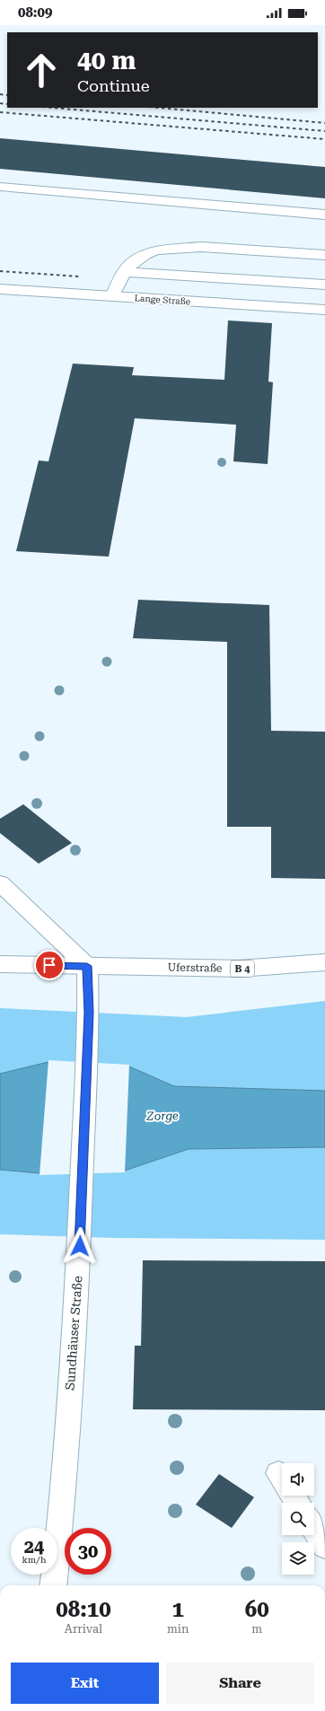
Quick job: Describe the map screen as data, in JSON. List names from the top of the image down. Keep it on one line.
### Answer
{"streets":{"street":["Lange Straße","Uferstraße","B 4","Sundhäuser Straße"]},"crossings":[["Uferstraße","B 4"],["Uferstraße","Sundhäuser Straße"],["B 4","Sundhäuser Straße"]],"water":["Zorge"],"page":{"status":"08:09","turn":["40 m","Continue"],"speed":"24 km/h","limit":"30","eta":["08:10","Arrival","1","min","60","m"],"buttons":["Exit","Share"]}}
